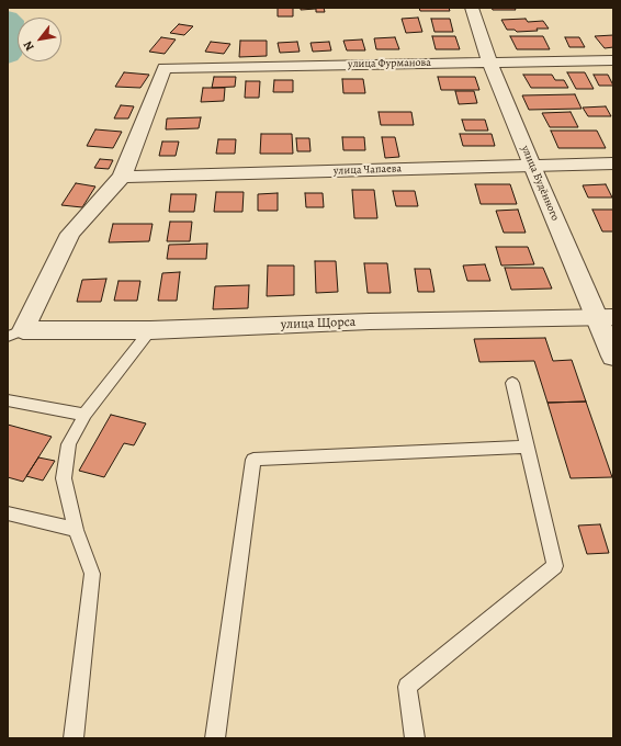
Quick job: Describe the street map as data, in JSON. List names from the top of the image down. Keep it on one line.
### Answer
{"streets":{"street":["улица Фурманова","улица Чапаева","улица Будённого","улица Щорса"]},"crossings":[["улица Фурманова","улица Чапаева"],["улица Фурманова","улица Будённого"],["улица Чапаева","улица Будённого"],["улица Будённого","улица Щорса"]],"north":"bottom left"}
